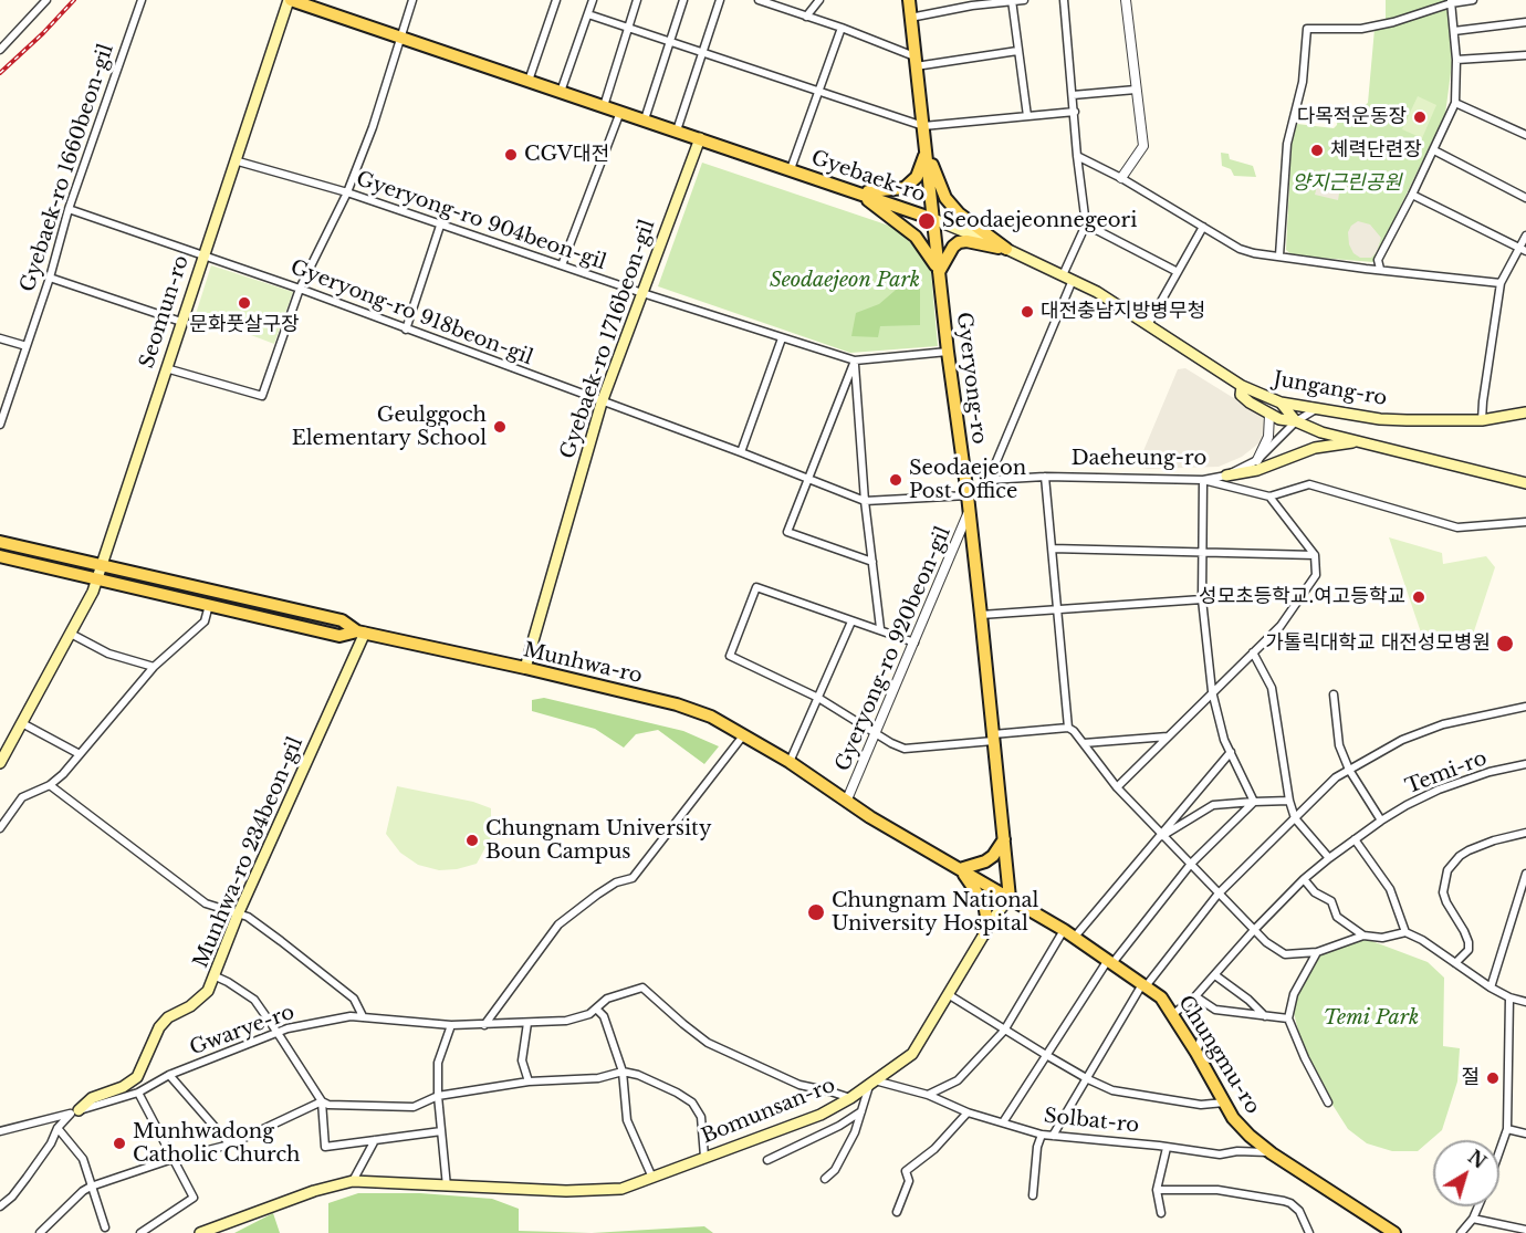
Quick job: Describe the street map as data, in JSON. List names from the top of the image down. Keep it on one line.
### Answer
{"streets":{"main road":["Gyebaek-ro","Seomun-ro","Gyebaek-ro 1716beon-gil","Gyeryong-ro","Jungang-ro","Munhwa-ro","Munhwa-ro 234beon-gil","Chungmu-ro","Bomunsan-ro"],"street":["Gyebaek-ro 1660beon-gil","Gyeryong-ro 904beon-gil","Gyeryong-ro 918beon-gil","Daeheung-ro","Gyeryong-ro 920beon-gil","Temi-ro","Gwarye-ro","Solbat-ro"]},"crossings":[["Gyebaek-ro 1660beon-gil","Gyeryong-ro 918beon-gil"],["Gyebaek-ro","Seomun-ro"],["Gyebaek-ro","Gyebaek-ro 1716beon-gil"],["Gyebaek-ro","Gyeryong-ro"],["Gyebaek-ro","Jungang-ro"],["Gyeryong-ro 904beon-gil","Seomun-ro"],["Gyeryong-ro 904beon-gil","Gyebaek-ro 1716beon-gil"],["Gyeryong-ro 904beon-gil","Gyeryong-ro"],["Seomun-ro","Gyeryong-ro 918beon-gil"],["Seomun-ro","Munhwa-ro"],["Gyeryong-ro 918beon-gil","Gyebaek-ro 1716beon-gil"],["Gyeryong-ro 918beon-gil","Gyeryong-ro"],["Gyebaek-ro 1716beon-gil","Munhwa-ro"],["Gyeryong-ro","Jungang-ro"],["Gyeryong-ro","Gyeryong-ro 920beon-gil"],["Gyeryong-ro","Munhwa-ro"],["Gyeryong-ro","Chungmu-ro"],["Gyeryong-ro","Bomunsan-ro"],["Jungang-ro","Daeheung-ro"],["Gyeryong-ro 920beon-gil","Munhwa-ro"],["Munhwa-ro","Munhwa-ro 234beon-gil"],["Munhwa-ro","Chungmu-ro"],["Munhwa-ro","Bomunsan-ro"],["Temi-ro","Chungmu-ro"],["Munhwa-ro 234beon-gil","Gwarye-ro"],["Gwarye-ro","Bomunsan-ro"],["Chungmu-ro","Bomunsan-ro"],["Chungmu-ro","Solbat-ro"],["Bomunsan-ro","Solbat-ro"]],"parks":["양지근린공원","Seodaejeon Park","Temi Park"],"places":["다목적운동장","체력단련장","CGV대전","Seodaejeonnegeori","문화풋살구장","대전충남지방병무청","Geulggoch Elementary School","Seodaejeon Post Office","성모초등학교.여고등학교","가톨릭대학교 대전성모병원","Chungnam University Boun Campus","Chungnam National University Hospital","절","Munhwadong Catholic Church"],"north":"top right"}
